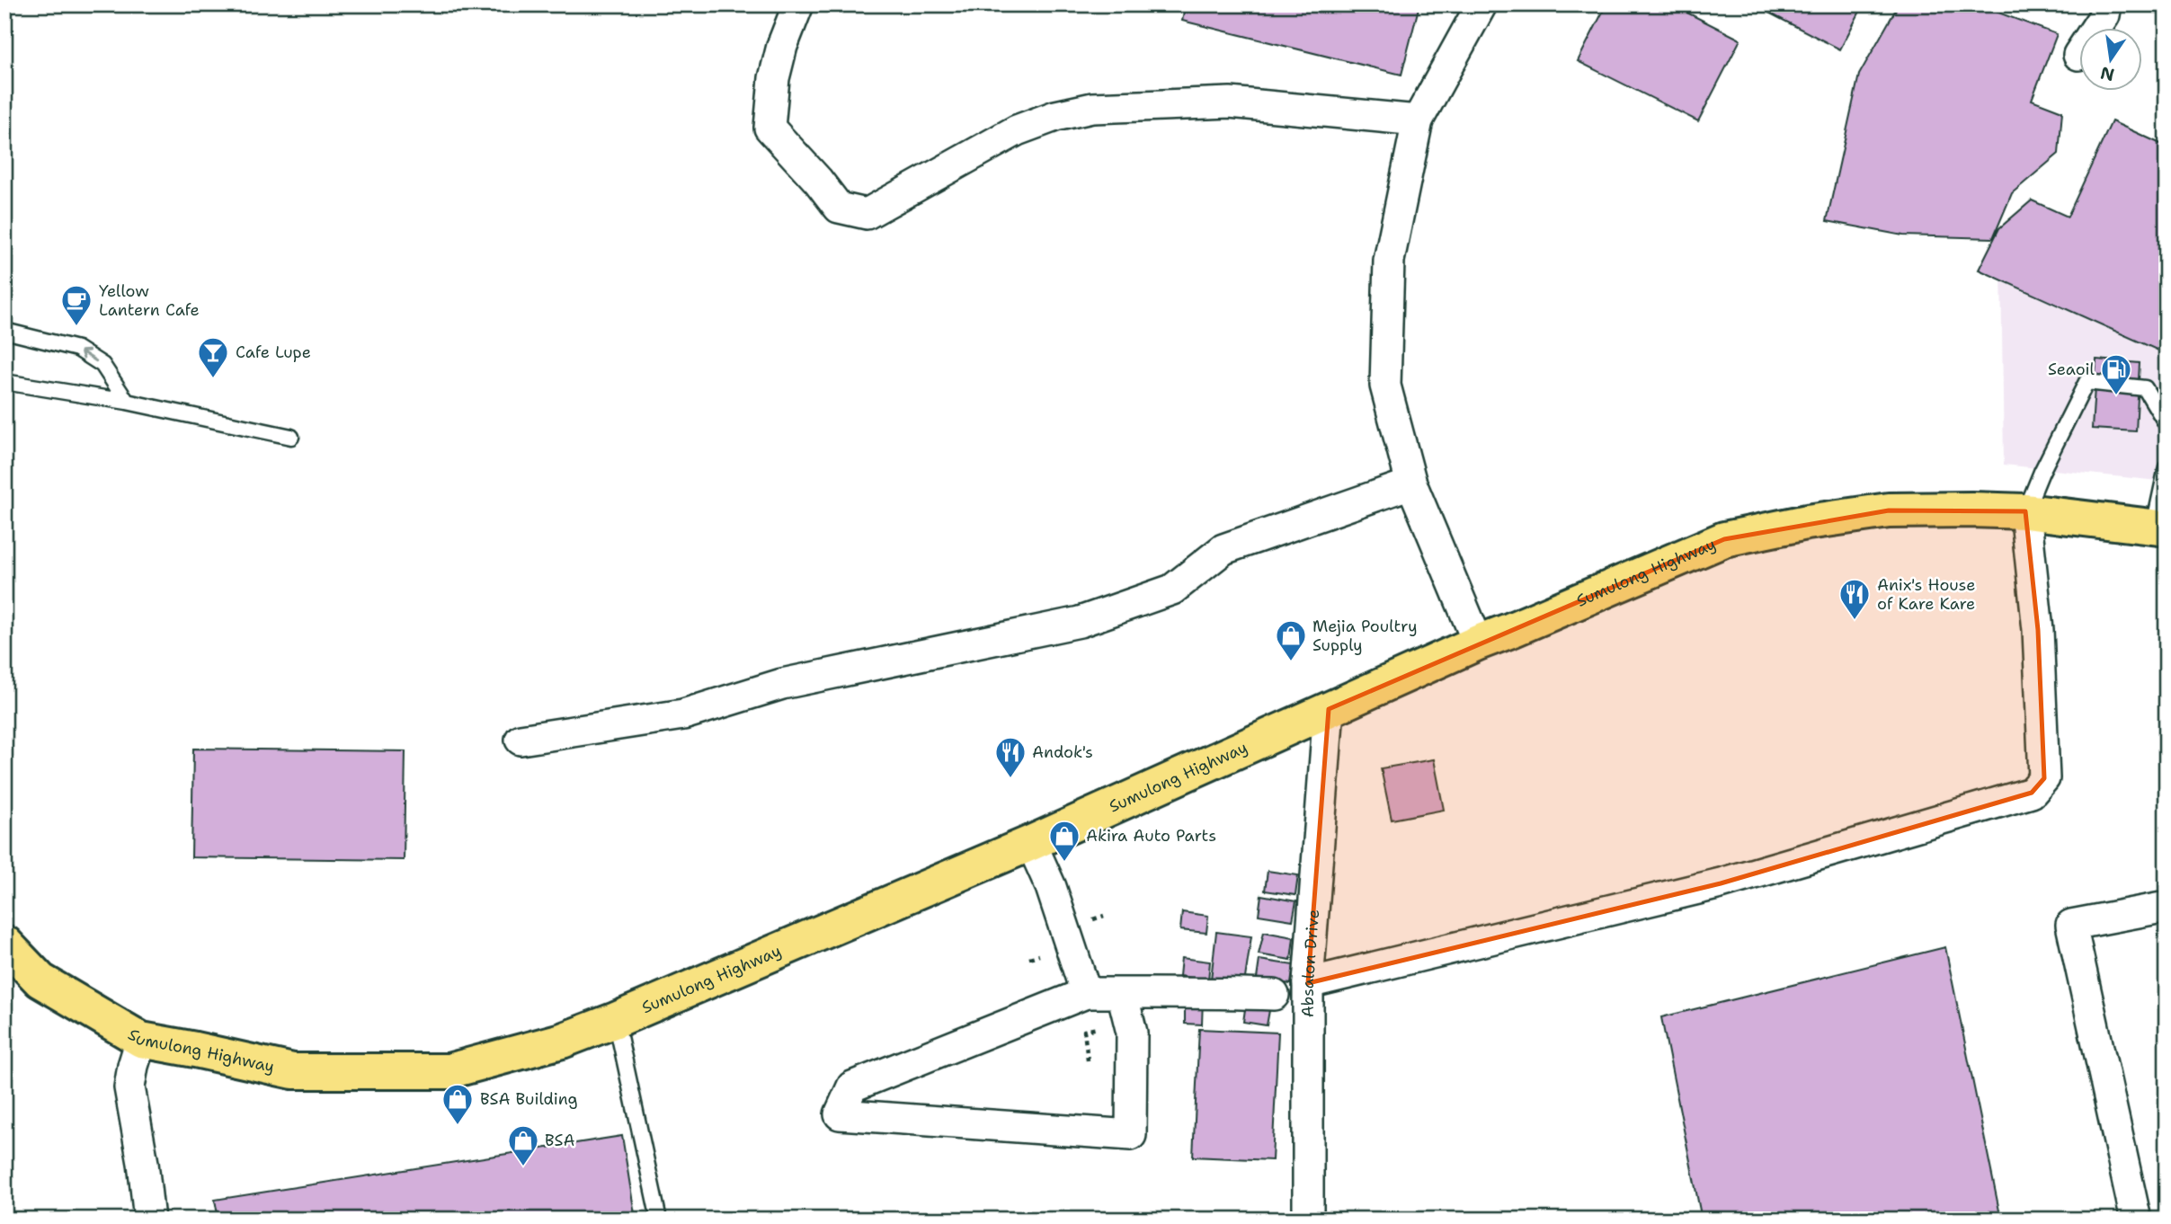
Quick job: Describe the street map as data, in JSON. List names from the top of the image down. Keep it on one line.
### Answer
{"streets":{"main road":["Sumulong Highway"],"street":["Absalon Drive"]},"crossings":[["Sumulong Highway","Absalon Drive"]],"places":{"cafe":["Yellow Lantern Cafe"],"bar":["Cafe Lupe"],"fuel station":["Seaoil"],"restaurant":["Anix's House of Kare Kare","Andok's"],"shop":["Mejia Poultry Supply","Akira Auto Parts","BSA Building","BSA"]},"north":"bottom"}
